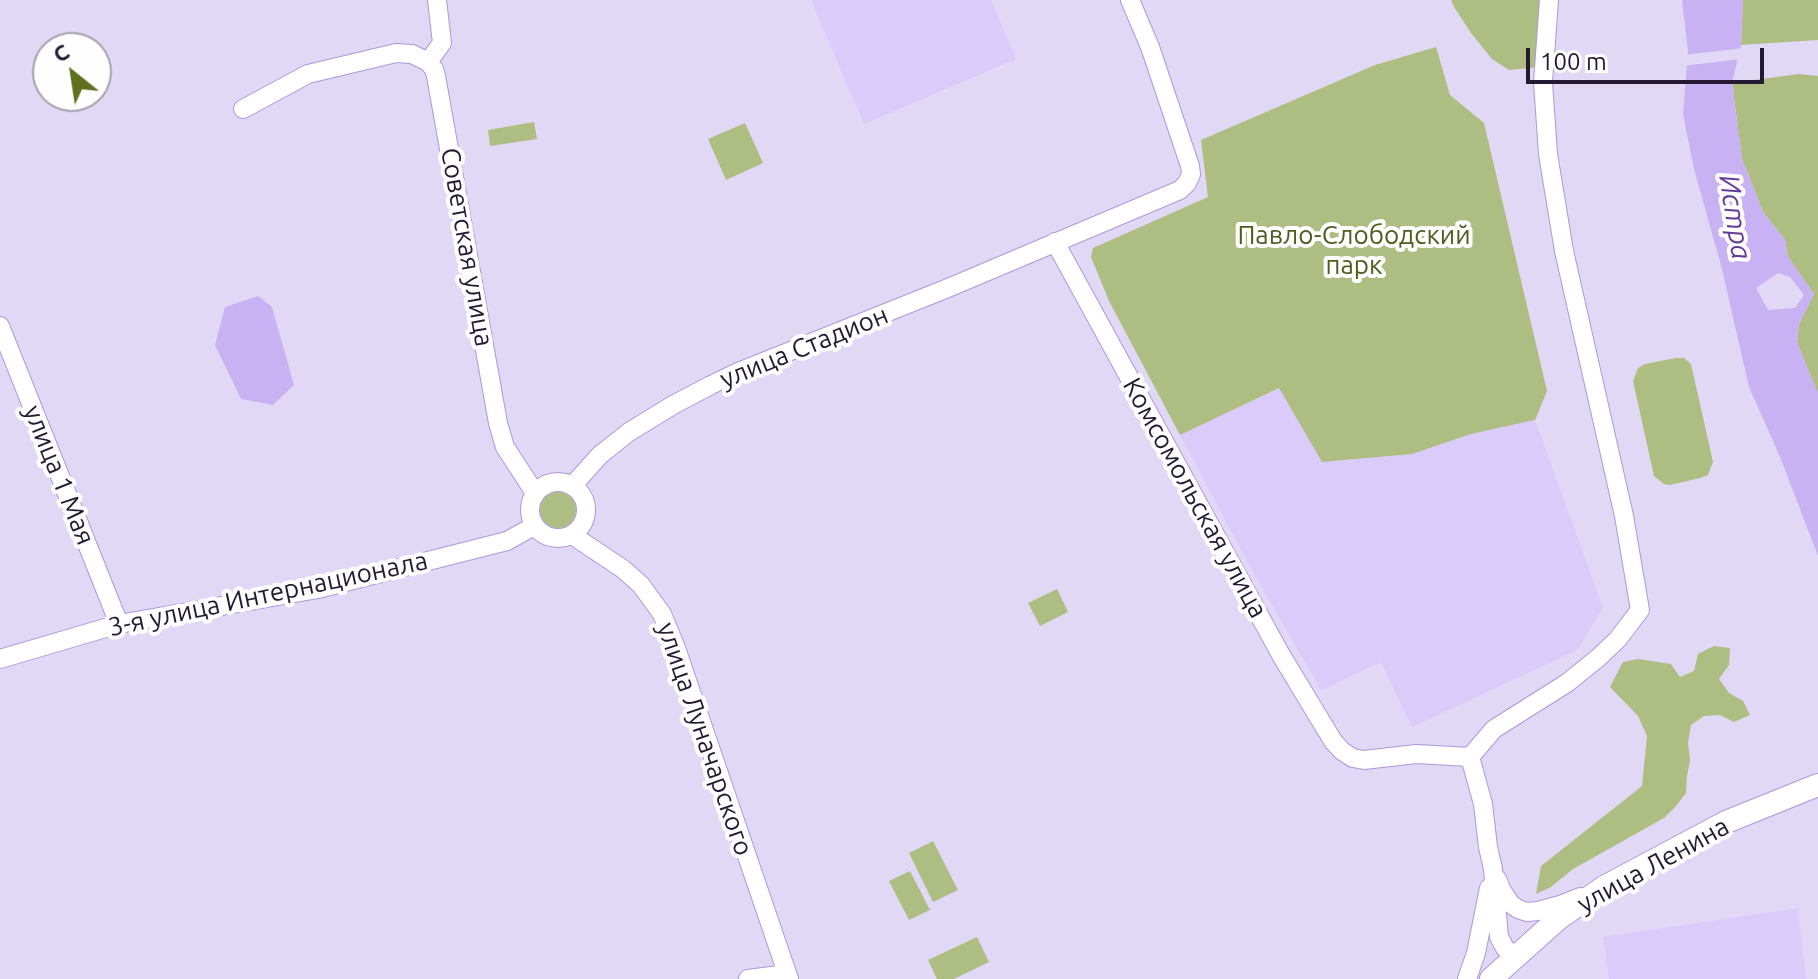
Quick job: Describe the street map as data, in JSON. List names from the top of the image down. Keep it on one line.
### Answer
{"streets":{"main road":["улица Ленина"],"street":["Советская улица","улица Стадион","улица 1 Мая","Комсомольская улица","3-я улица Интернационала","улица Луначарского"]},"crossings":[["Советская улица","улица Стадион"],["Советская улица","3-я улица Интернационала"],["Советская улица","улица Луначарского"],["улица Стадион","Комсомольская улица"],["улица Стадион","3-я улица Интернационала"],["улица Стадион","улица Луначарского"],["улица 1 Мая","3-я улица Интернационала"],["3-я улица Интернационала","улица Луначарского"]],"water":["Истра"],"parks":["Павло-Слободский парк"],"scale_bar":"100 m","north":"top left"}
